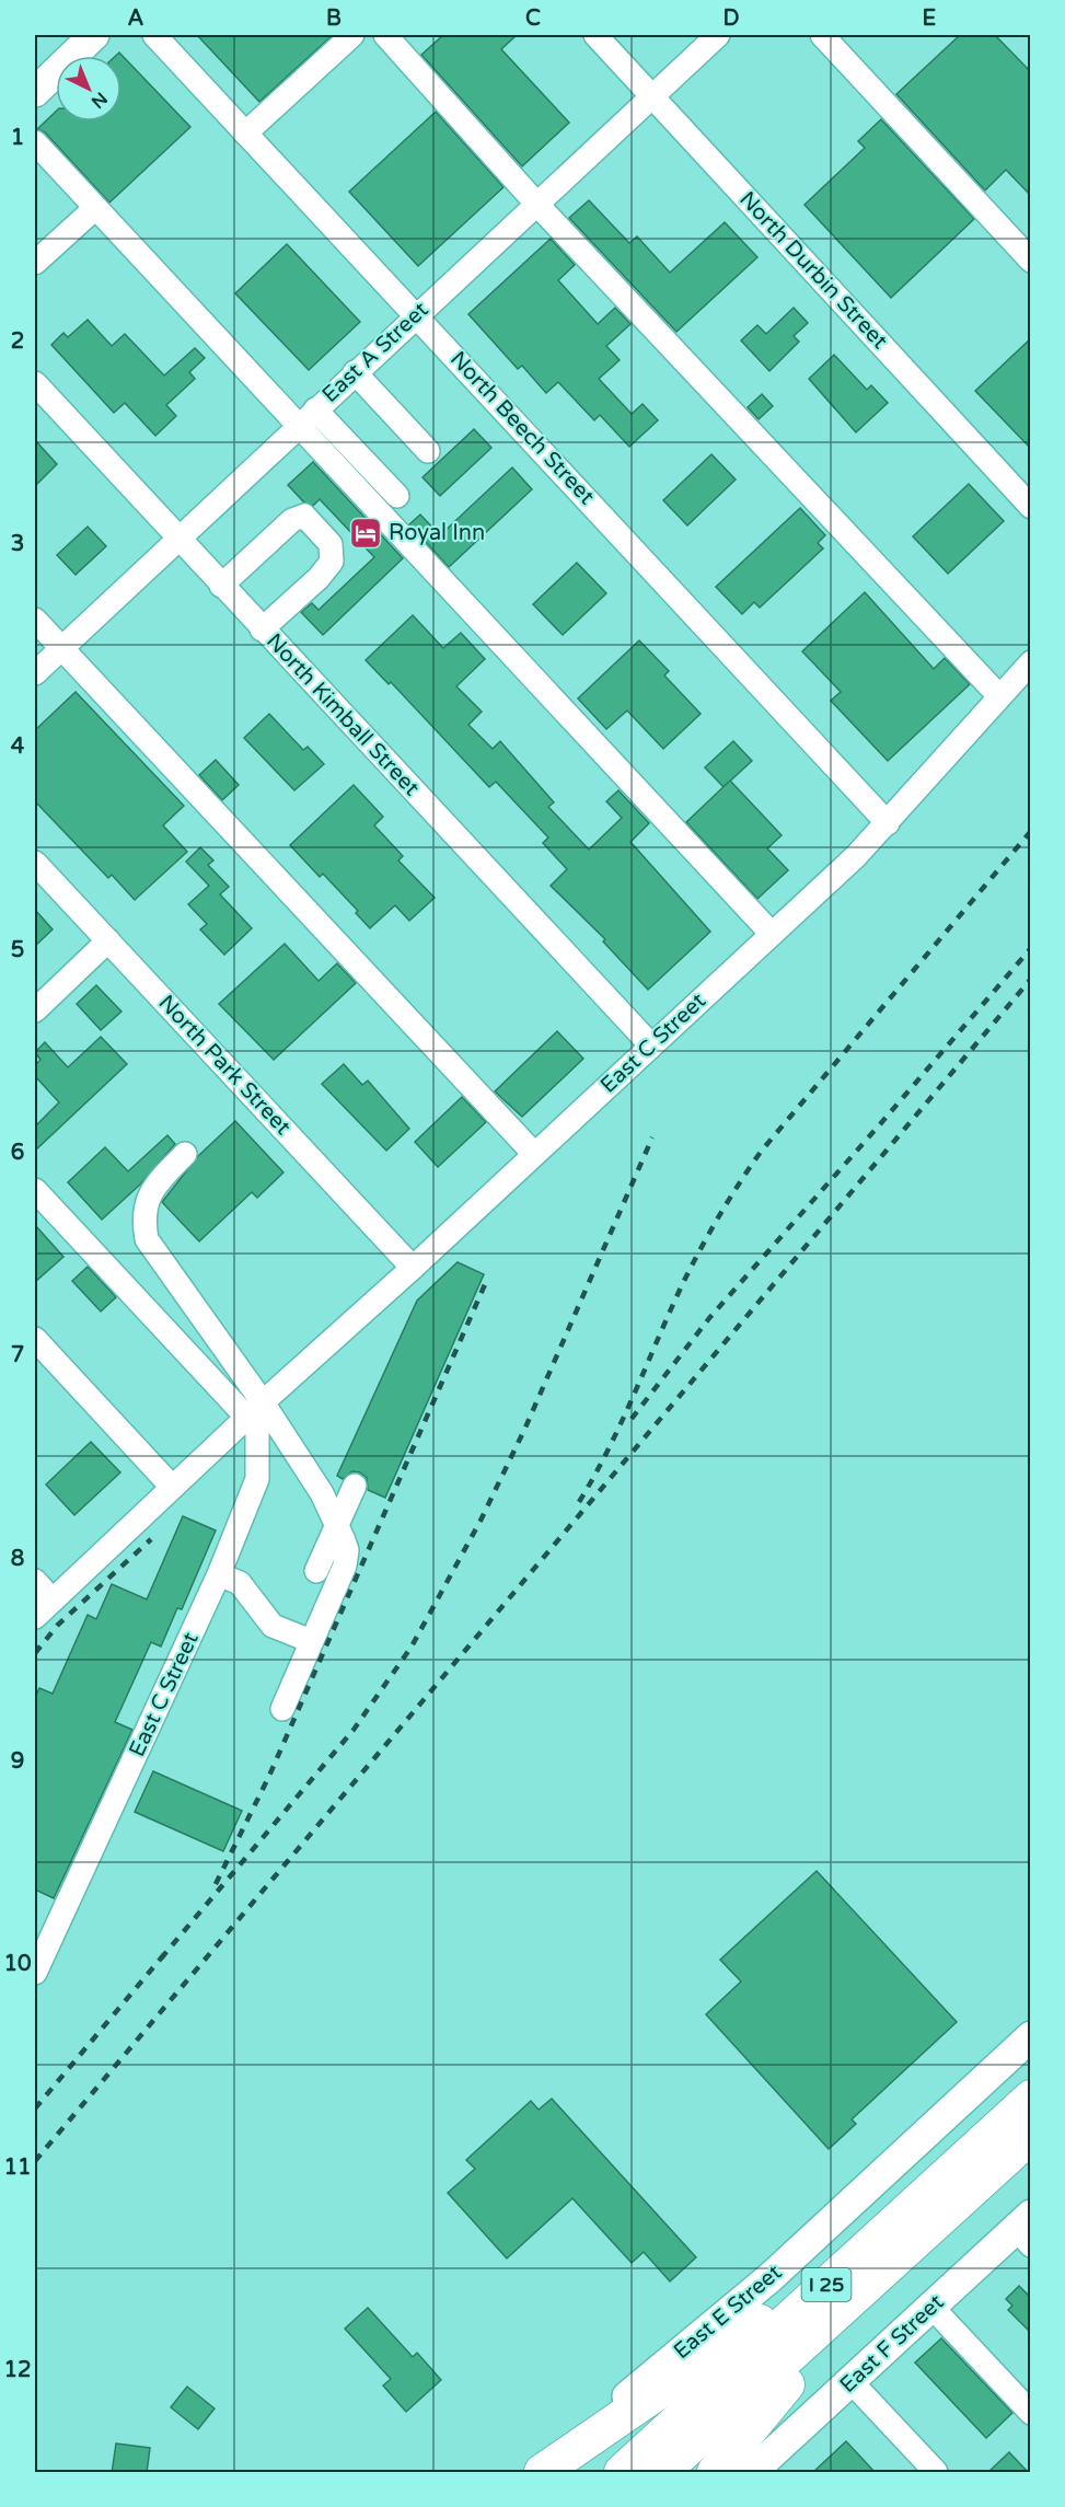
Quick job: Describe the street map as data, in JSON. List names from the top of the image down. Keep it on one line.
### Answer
{"streets":{"highway":["I 25"],"main road":["East E Street","East F Street"],"street":["North Durbin Street","East A Street","North Beech Street","North Kimball Street","East C Street","North Park Street"]},"crossings":[["North Durbin Street","East A Street"],["East A Street","North Beech Street"],["East A Street","North Kimball Street"],["North Beech Street","East C Street"],["North Kimball Street","East C Street"],["East C Street","North Park Street"]],"places":{"hotel":["Royal Inn"]},"north":"bottom right","grid":{"columns":["A","B","C","D","E"],"rows":["1","2","3","4","5","6","7","8","9","10","11","12"]}}
